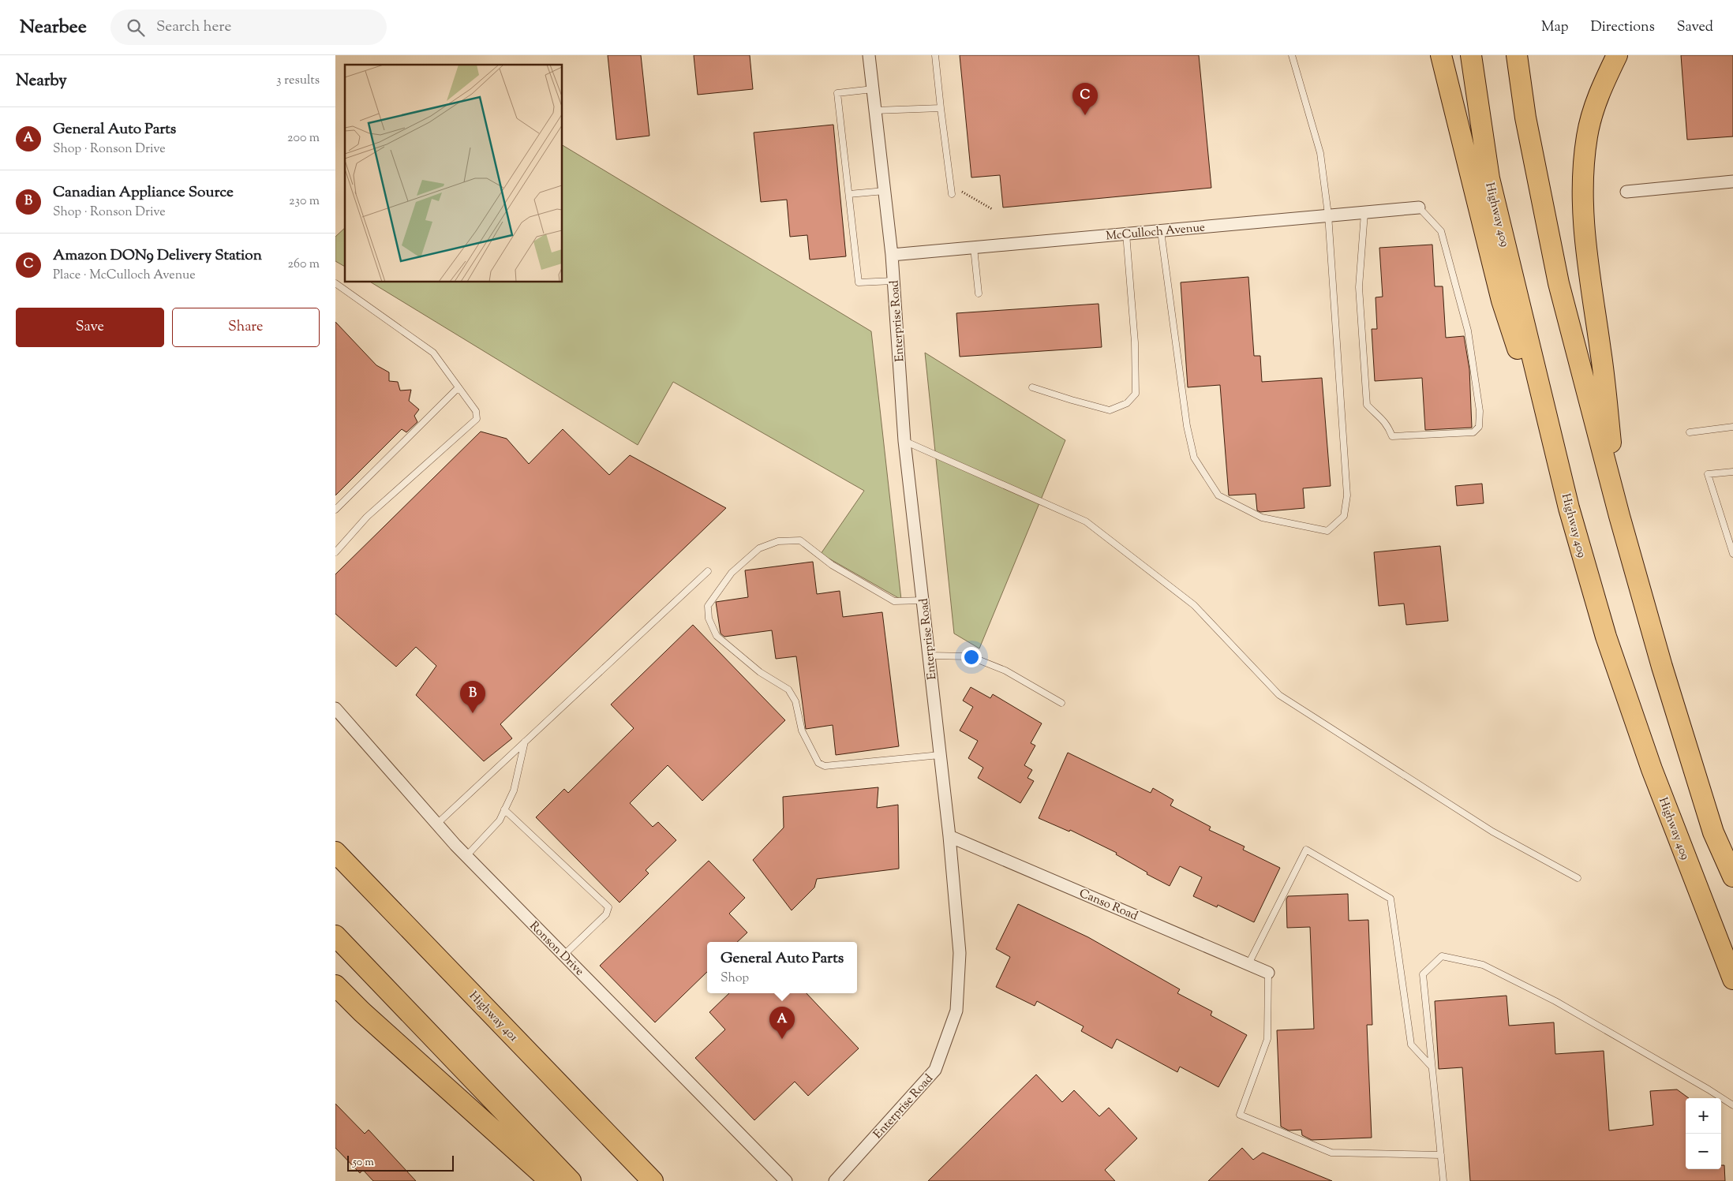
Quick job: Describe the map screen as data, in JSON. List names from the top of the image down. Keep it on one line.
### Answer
{"streets":{"highway":["Highway 409","Highway 401"],"street":["McCulloch Avenue","Enterprise Road","Canso Road","Ronson Drive"]},"crossings":[["McCulloch Avenue","Enterprise Road"],["Enterprise Road","Canso Road"]],"scale_bar":"50 m","page":{"header":"Nearbee","search":"Search here","nav":["Map","Directions","Saved"],"heading":["Nearby","3 results"],"pins":["C","B","A"],"list":[{"mark":"A","name":"General Auto Parts","note":"Shop · Ronson Drive","value":"200 m"},{"mark":"B","name":"Canadian Appliance Source","note":"Shop · Ronson Drive","value":"230 m"},{"mark":"C","name":"Amazon DON9 Delivery Station","note":"Place · McCulloch Avenue","value":"260 m"}],"buttons":["Save","Share"],"popup":["General Auto Parts","Shop"],"map_buttons":["+","−"],"scale":"50 m"}}
